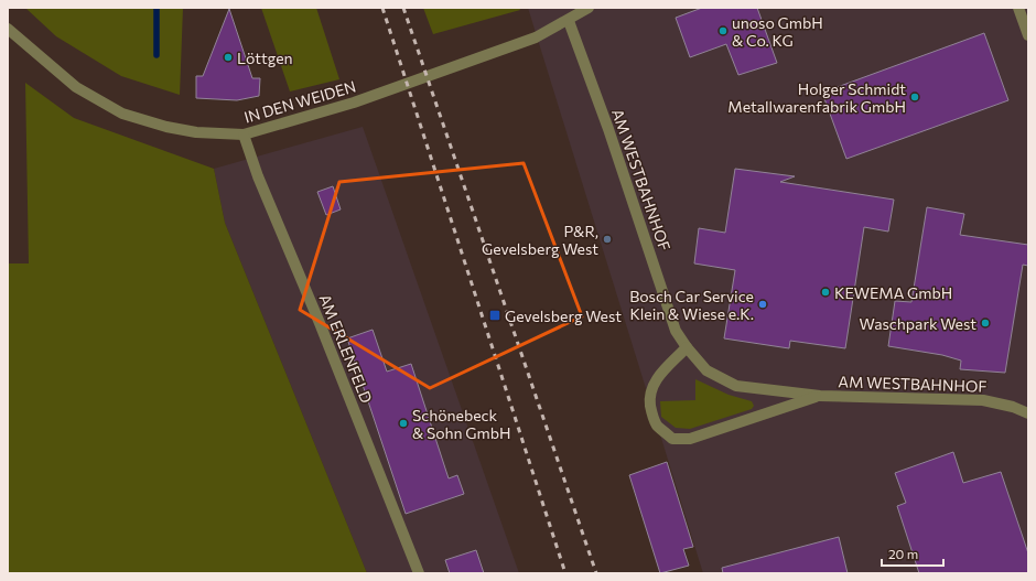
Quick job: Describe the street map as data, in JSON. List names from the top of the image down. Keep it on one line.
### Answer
{"streets":{"street":["IN DEN WEIDEN","AM WESTBAHNHOF","AM ERLENFELD"]},"crossings":[["IN DEN WEIDEN","AM WESTBAHNHOF"],["IN DEN WEIDEN","AM ERLENFELD"]],"places":{"other":["unoso GmbH & Co. KG","Löttgen","Holger Schmidt Metallwarenfabrik GmbH","P&R, Gevelsberg West","KEWEMA GmbH","Bosch Car Service Klein & Wiese e.K.","Waschpark West","Schönebeck & Sohn GmbH"],"transit":["Gevelsberg West"]},"scale_bar":"20 m"}
